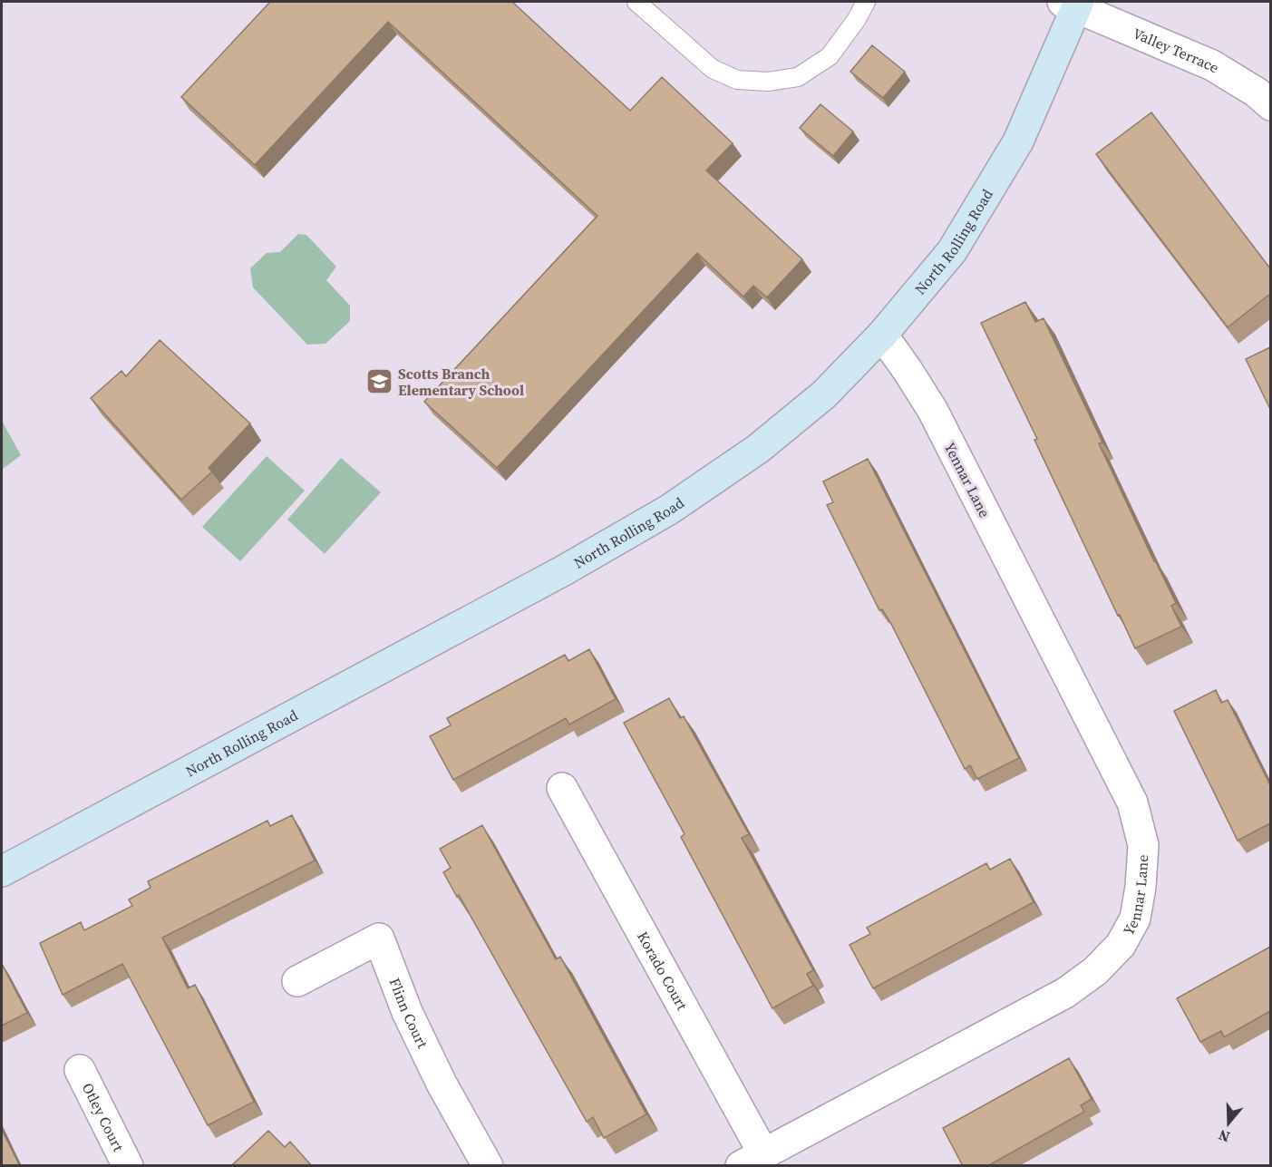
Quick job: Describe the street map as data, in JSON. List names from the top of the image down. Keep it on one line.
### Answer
{"streets":{"street":["Valley Terrace","North Rolling Road","Yennar Lane","Korado Court","Flinn Court","Otley Court"]},"crossings":[["Valley Terrace","North Rolling Road"],["North Rolling Road","Yennar Lane"],["Yennar Lane","Korado Court"]],"places":{"school or university":["Scotts Branch Elementary School"]},"north":"bottom"}
